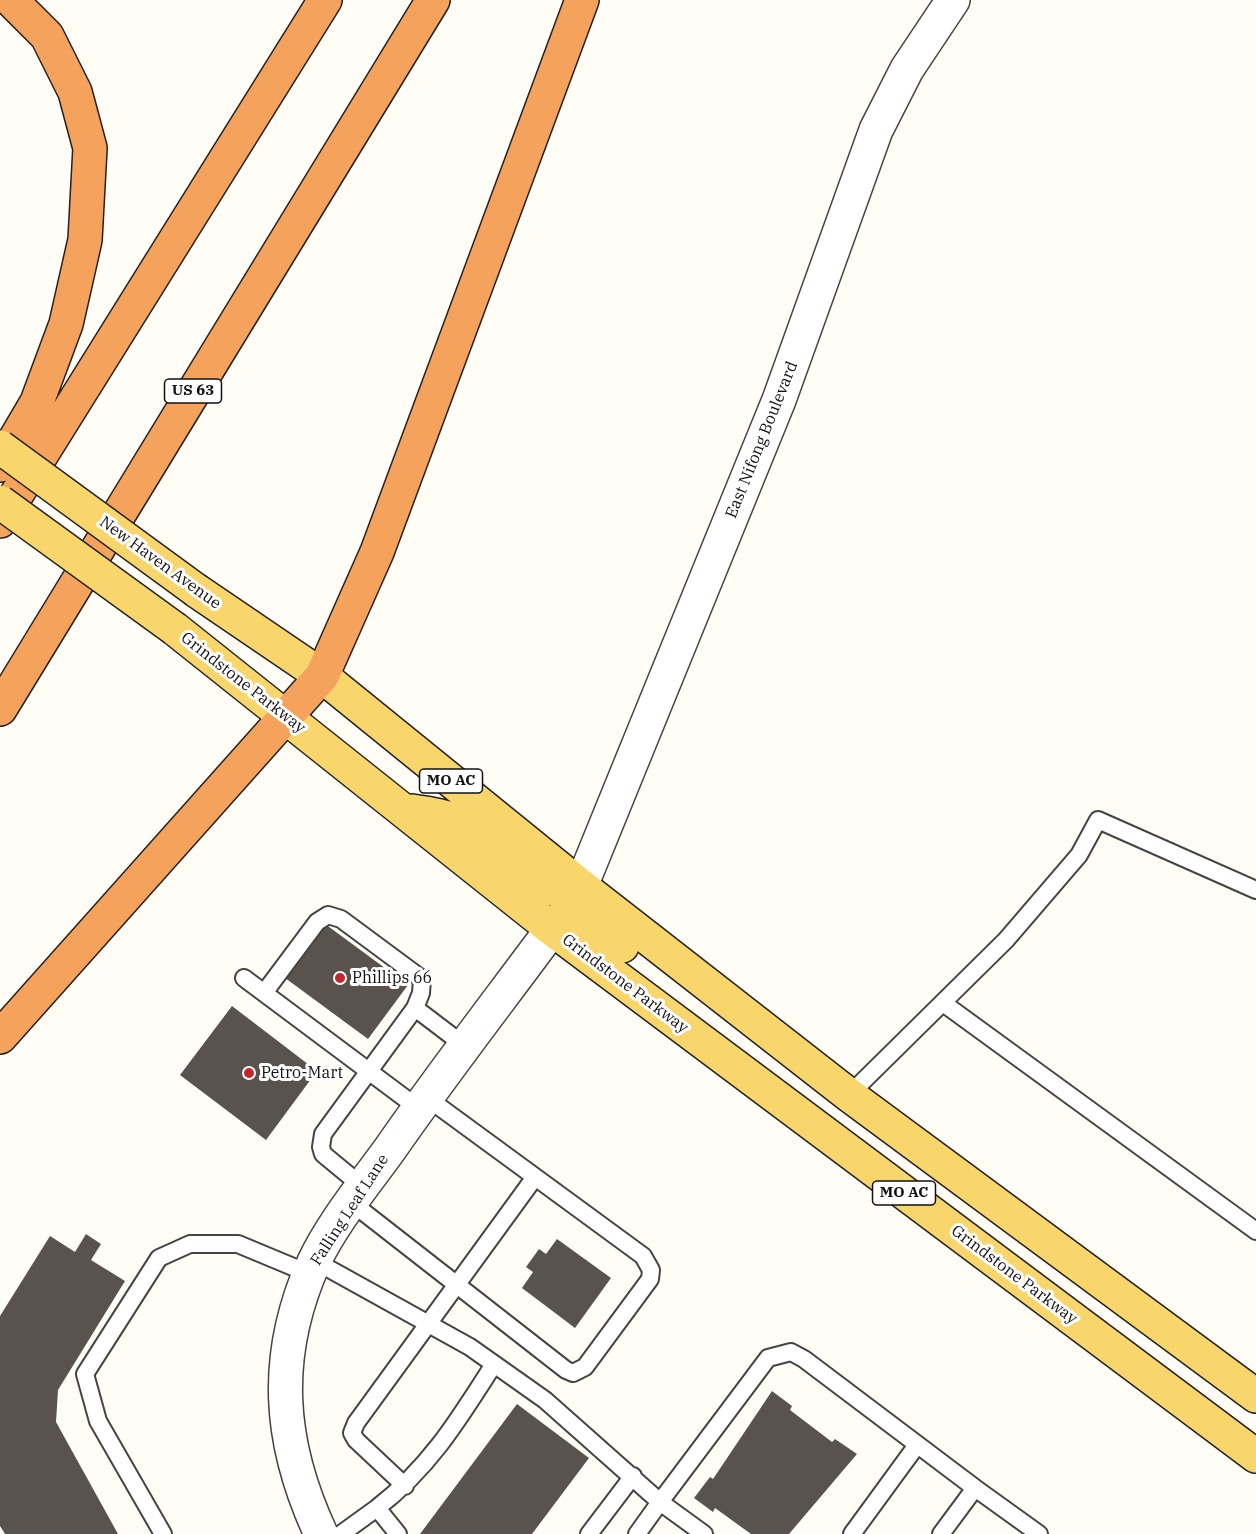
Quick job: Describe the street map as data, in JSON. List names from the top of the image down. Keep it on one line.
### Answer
{"streets":{"highway":["US 63"],"main road":["New Haven Avenue","Grindstone Parkway","MO AC"],"street":["East Nifong Boulevard","Falling Leaf Lane"]},"crossings":[["East Nifong Boulevard","MO AC"],["New Haven Avenue","MO AC"],["Grindstone Parkway","Falling Leaf Lane"]],"places":["Phillips 66","Petro-Mart"]}
